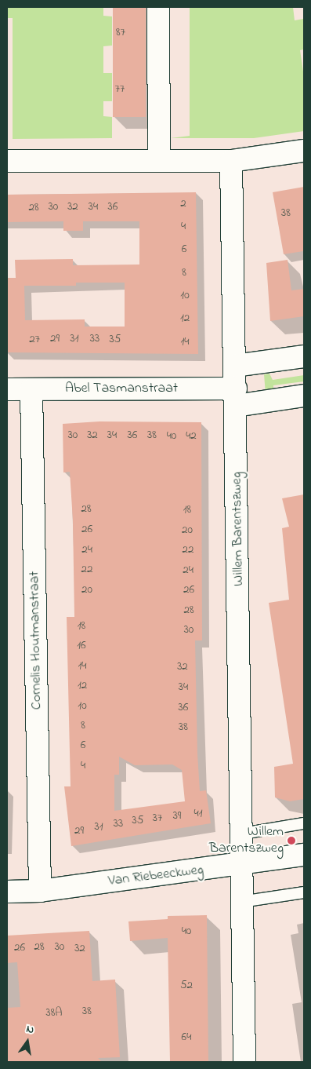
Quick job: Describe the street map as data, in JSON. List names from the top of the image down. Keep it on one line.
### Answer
{"streets":{"street":["Abel Tasmanstraat","Willem Barentszweg","Cornelis Houtmanstraat","Van Riebeeckweg"]},"crossings":[["Abel Tasmanstraat","Willem Barentszweg"],["Abel Tasmanstraat","Cornelis Houtmanstraat"],["Willem Barentszweg","Van Riebeeckweg"],["Cornelis Houtmanstraat","Van Riebeeckweg"]],"places":["Willem Barentszweg"],"house_numbers":["87","77","2","30","32","34","36","28","38","4","6","8","10","12","29","31","33","27","35","14","30","32","34","36","38","40","42","28","18","26","20","24","22","22","24","20","26","28","18","30","16","14","32","12","34","10","36","8","38","6","4","41","39","37","35","33","31","29","40","28","30","26","32","52","38","38A","64"],"north":"top"}
